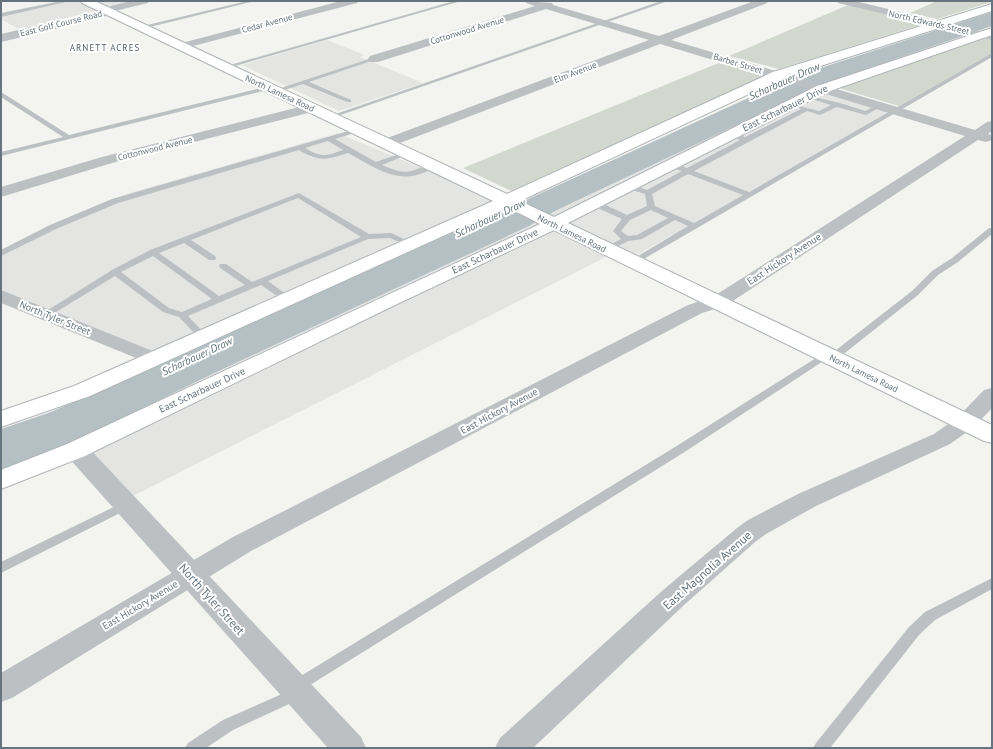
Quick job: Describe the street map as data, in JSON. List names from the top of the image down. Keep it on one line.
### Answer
{"streets":{"main road":["North Lamesa Road","East Scharbauer Drive"],"street":["North Edwards Street","East Golf Course Road","Cedar Avenue","Cottonwood Avenue","Barber Street","Elm Avenue","East Hickory Avenue","North Tyler Street","East Magnolia Avenue"]},"crossings":[["North Edwards Street","East Scharbauer Drive"],["East Golf Course Road","North Lamesa Road"],["Cedar Avenue","North Lamesa Road"],["Cottonwood Avenue","Barber Street"],["Cottonwood Avenue","North Lamesa Road"],["Barber Street","Elm Avenue"],["Barber Street","East Scharbauer Drive"],["Barber Street","East Hickory Avenue"],["Elm Avenue","North Lamesa Road"],["North Lamesa Road","East Scharbauer Drive"],["North Lamesa Road","East Hickory Avenue"],["North Lamesa Road","East Magnolia Avenue"],["East Scharbauer Drive","North Tyler Street"],["East Hickory Avenue","North Tyler Street"]],"districts":["ARNETT ACRES"],"water":["Scharbauer Draw"]}
